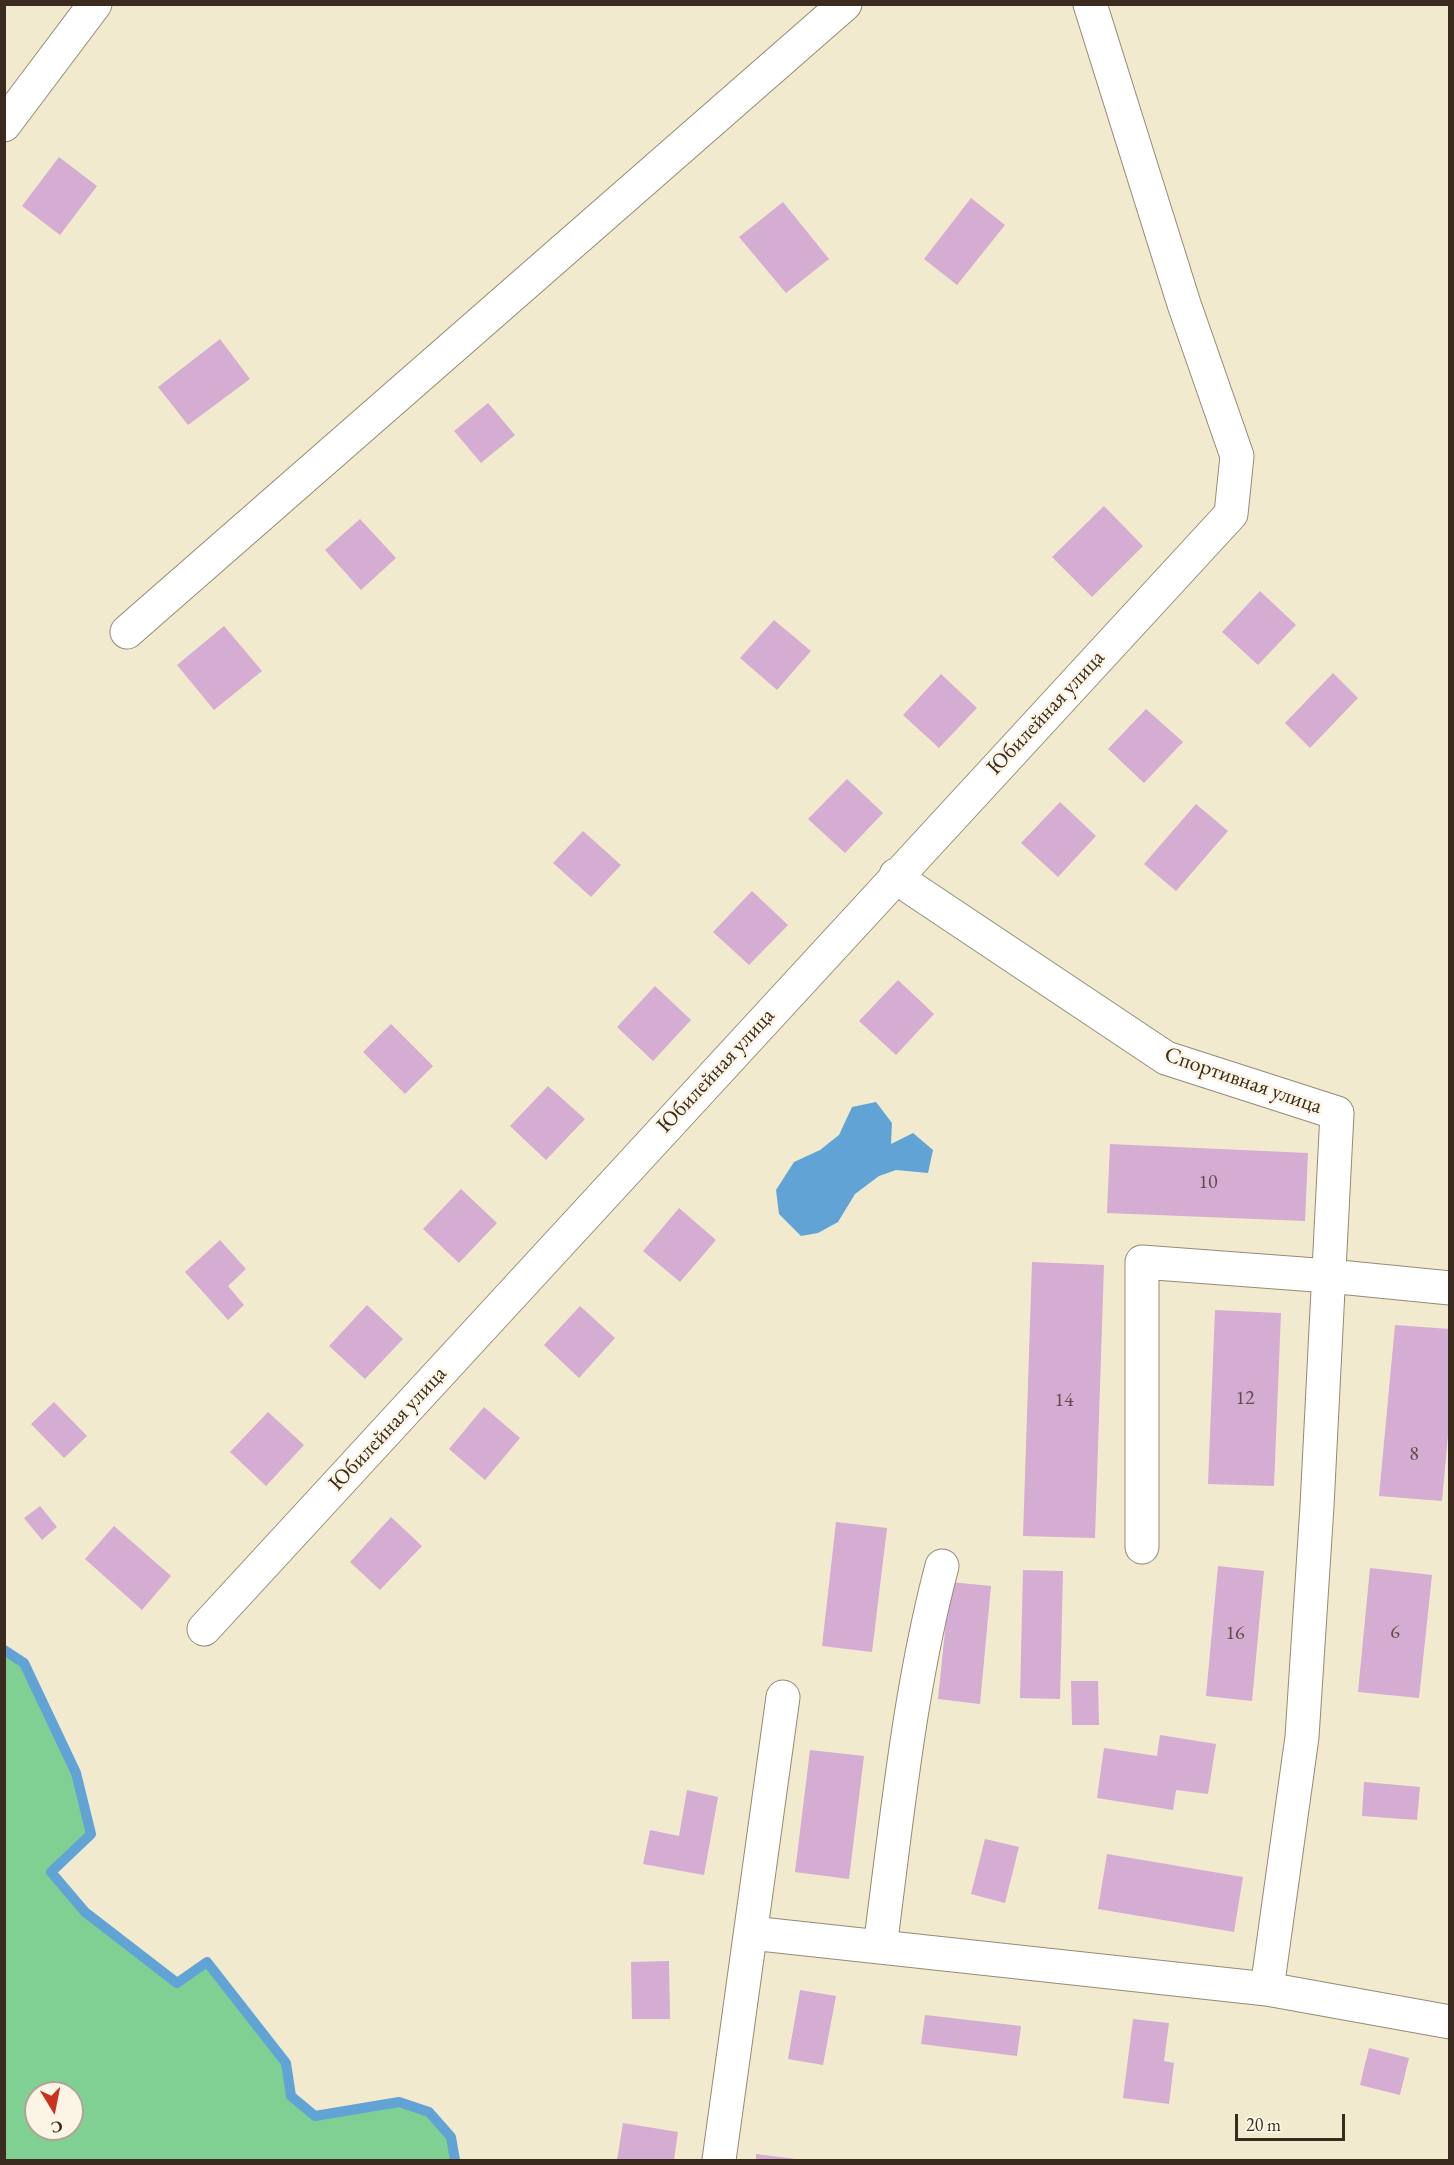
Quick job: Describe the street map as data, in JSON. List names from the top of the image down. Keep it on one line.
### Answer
{"streets":{"street":["Юбилейная улица","Спортивная улица"]},"crossings":[["Юбилейная улица","Спортивная улица"]],"house_numbers":["10","12","14","8","6","16"],"scale_bar":"20 m","north":"bottom"}
